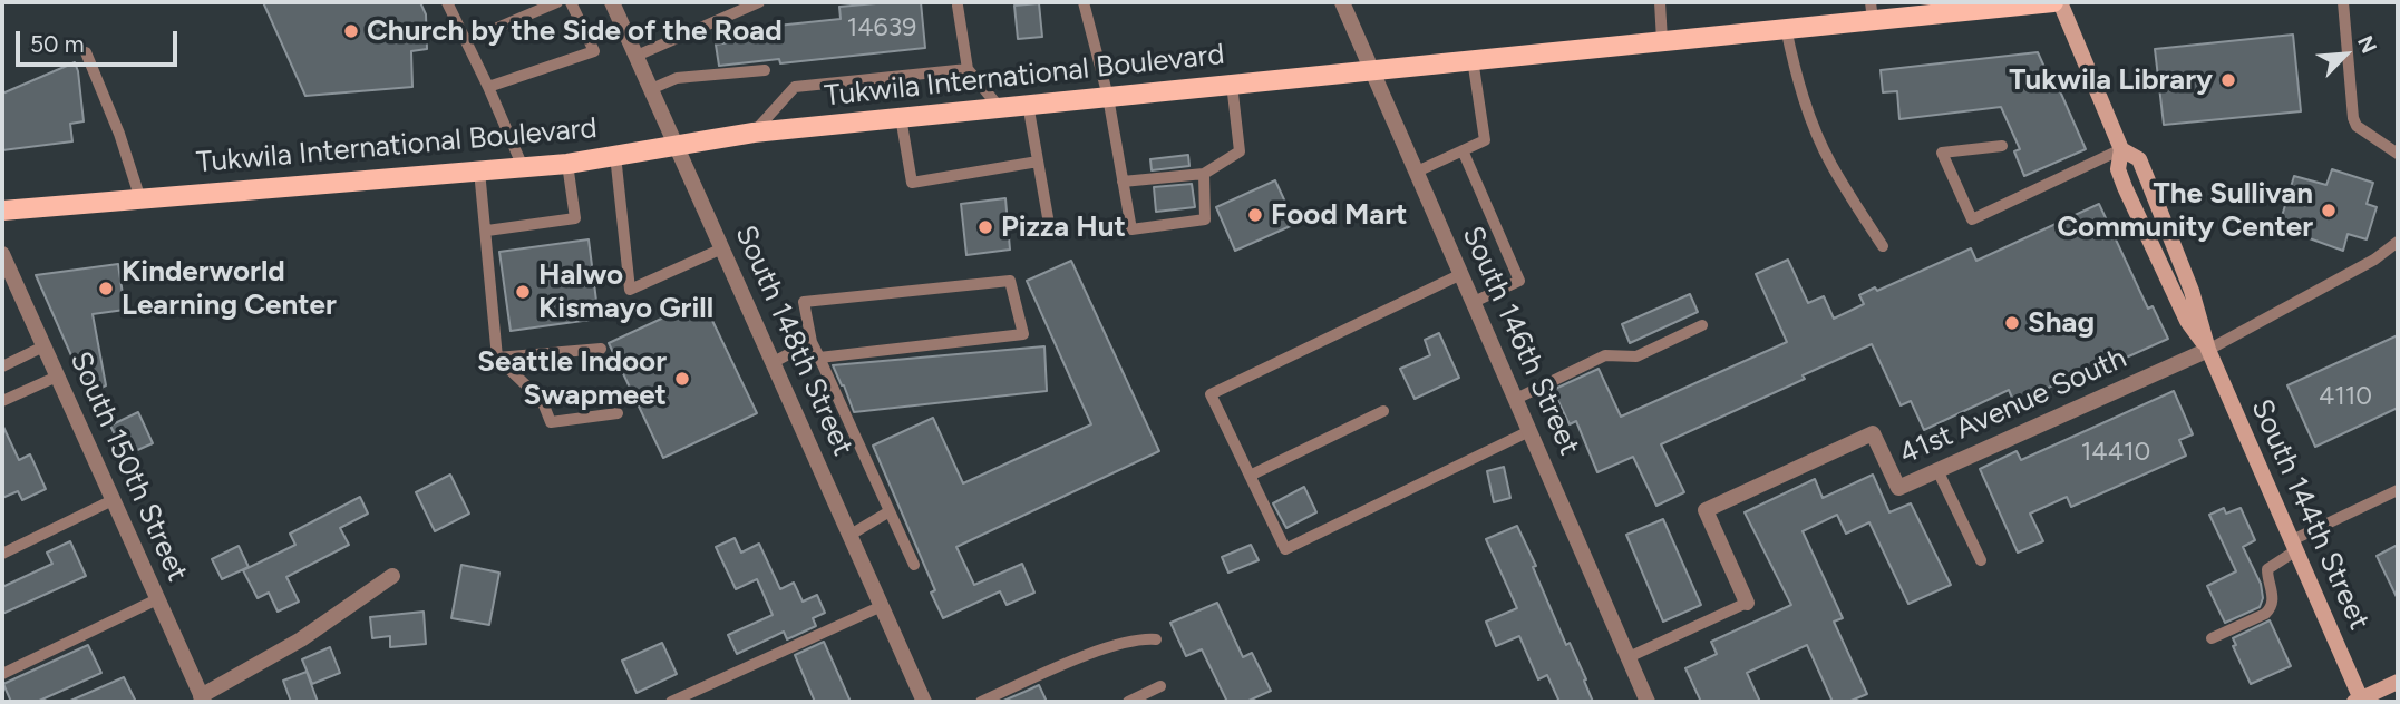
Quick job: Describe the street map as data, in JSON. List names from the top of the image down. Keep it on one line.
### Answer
{"streets":{"main road":["Tukwila International Boulevard"],"street":["South 148th Street","South 146th Street","41st Avenue South","South 150th Street","South 144th Street"]},"crossings":[["Tukwila International Boulevard","South 148th Street"],["Tukwila International Boulevard","South 146th Street"],["41st Avenue South","South 144th Street"]],"places":["Church by the Side of the Road","Tukwila Library","The Sullivan Community Center","Food Mart","Pizza Hut","Kinderworld Learning Center","Halwo Kismayo Grill","Shag","Seattle Indoor Swapmeet"],"house_numbers":["14639","4110","14410"],"scale_bar":"50 m","north":"top right"}
